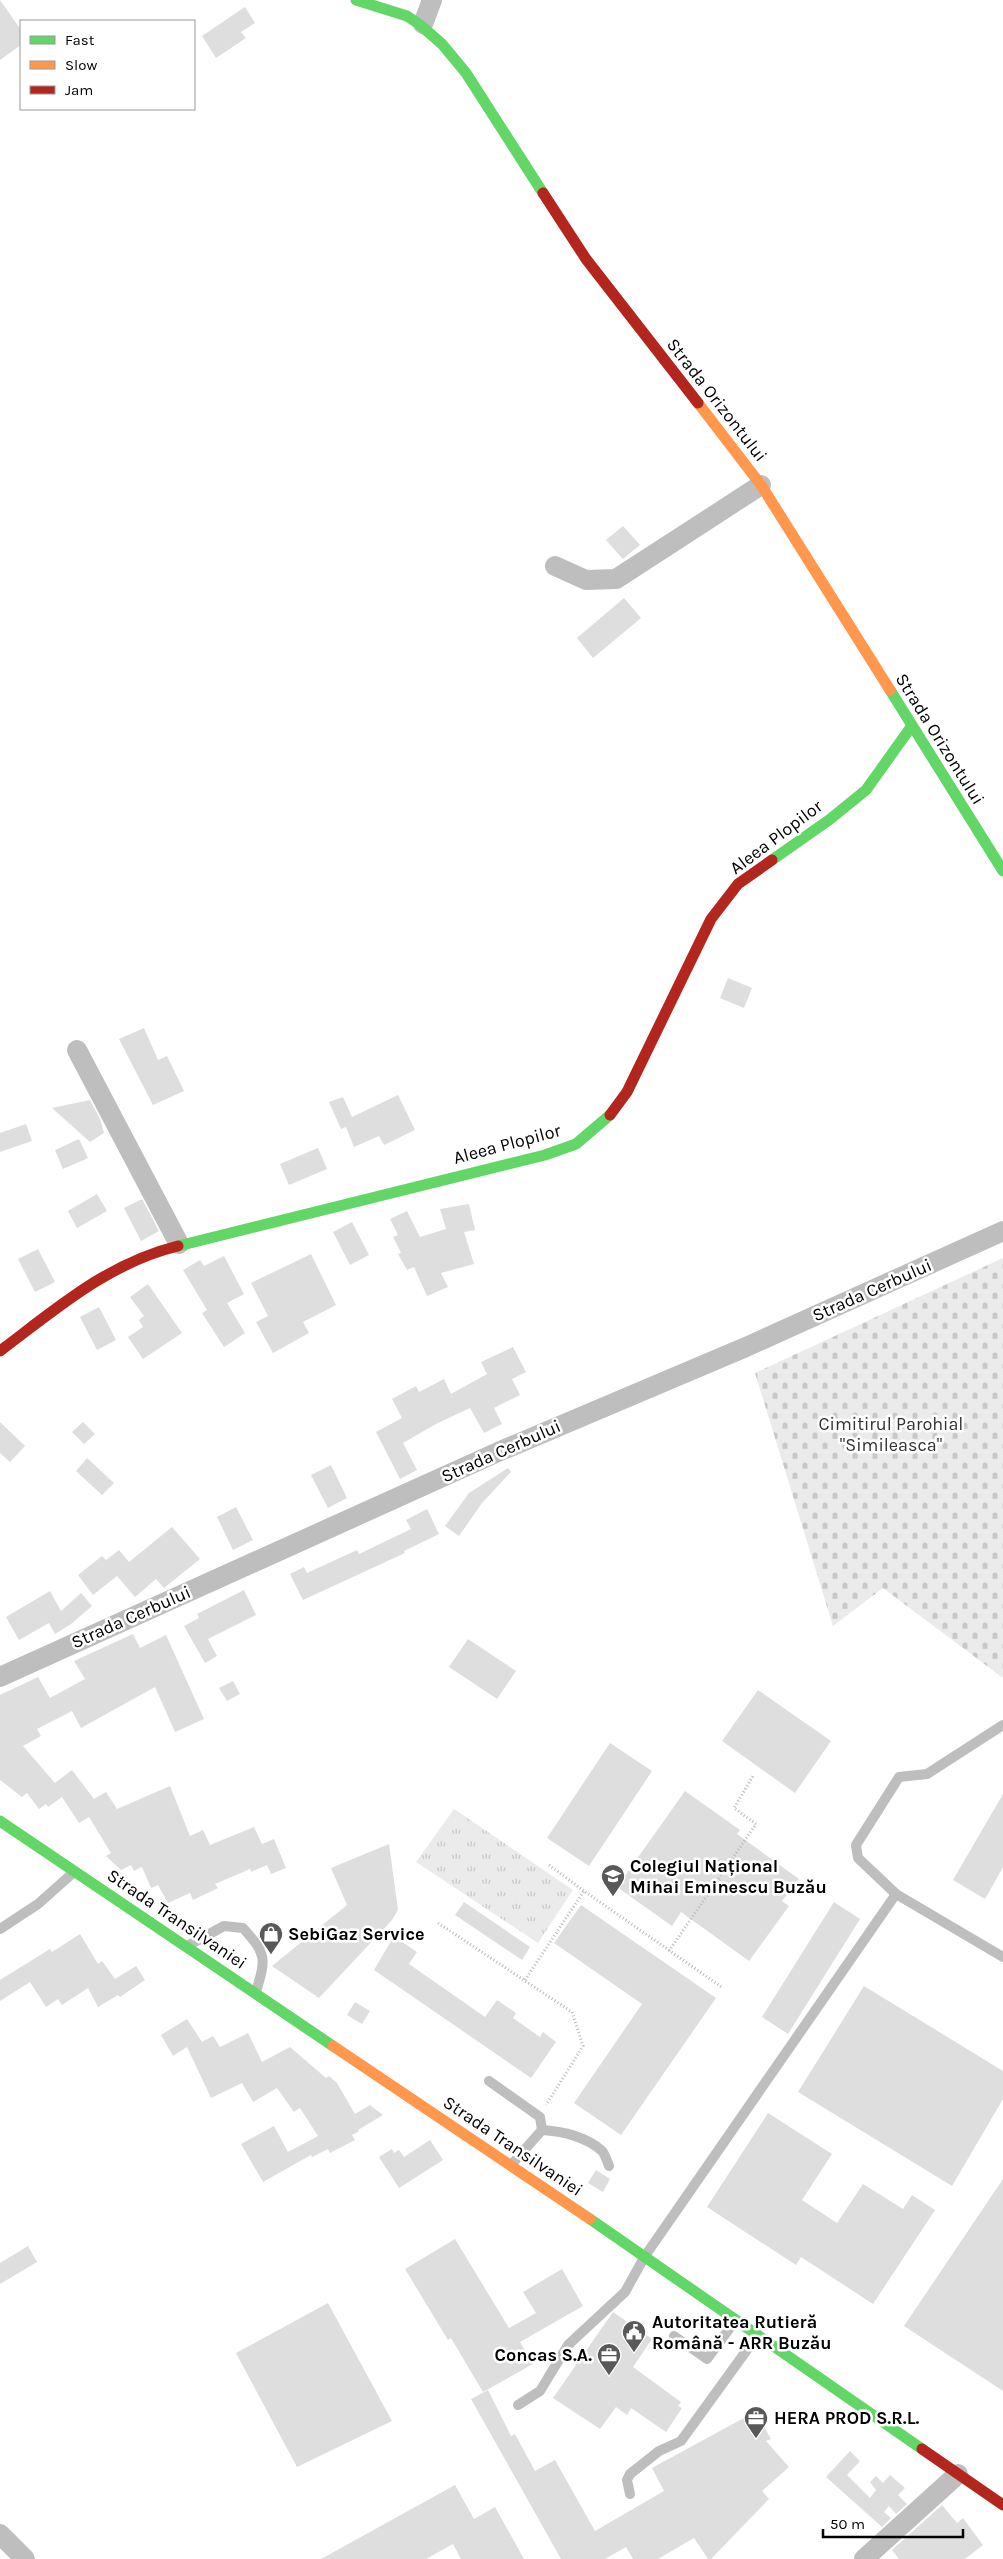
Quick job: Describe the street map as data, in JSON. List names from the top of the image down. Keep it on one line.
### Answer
{"streets":{"street":["Strada Orizontului","Aleea Plopilor","Strada Cerbului","Strada Transilvaniei"]},"crossings":[["Strada Orizontului","Aleea Plopilor"]],"parks":["Cimitirul Parohial \"Simileasca\""],"places":{"school or university":["Colegiul Național Mihai Eminescu Buzău"],"shop":["SebiGaz Service"],"public building":["Autoritatea Rutieră Română - ARR Buzău"],"office":["Concas S.A.","HERA PROD S.R.L."]},"legend":["Fast","Slow","Jam"],"scale_bar":"50 m"}
